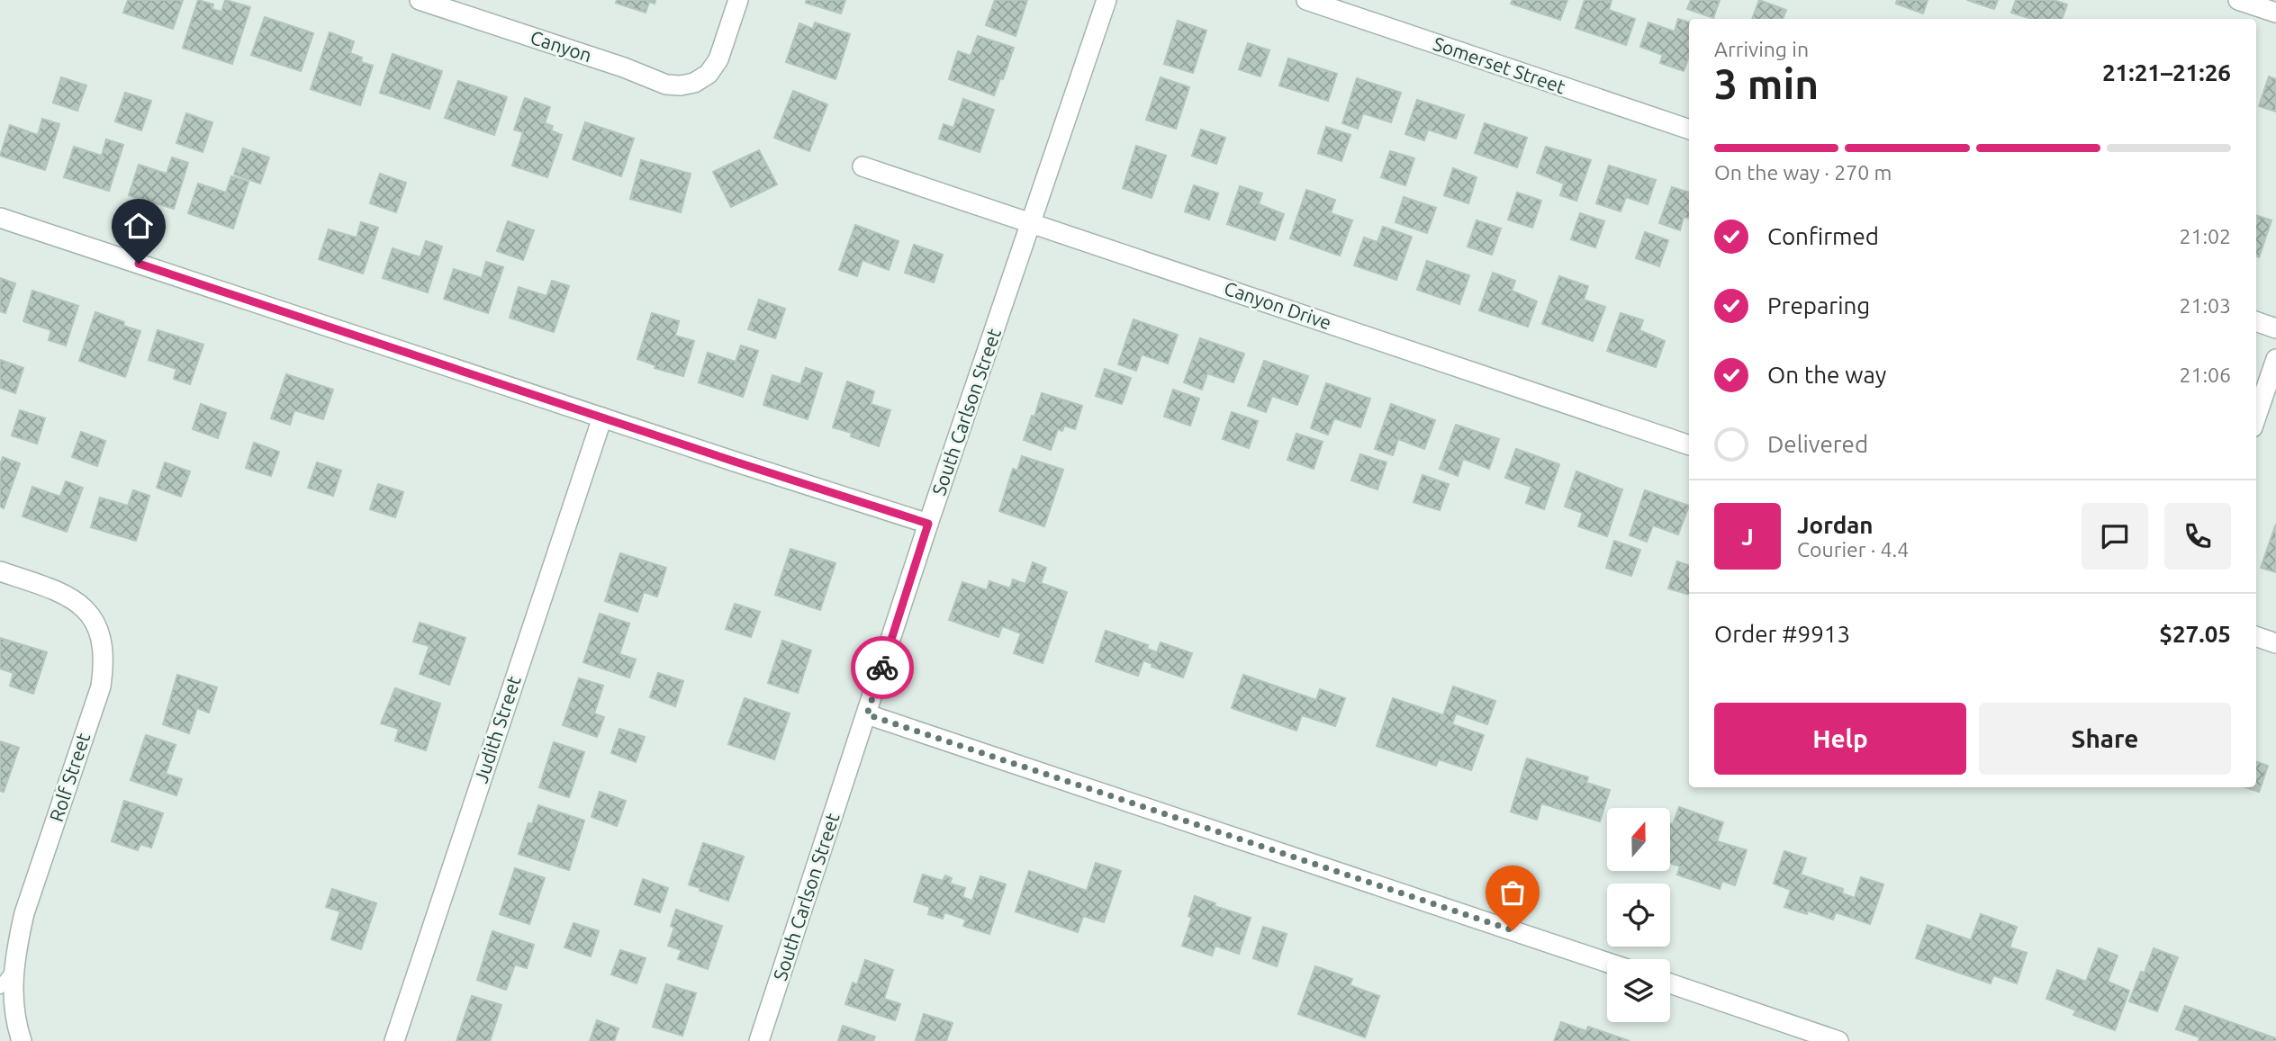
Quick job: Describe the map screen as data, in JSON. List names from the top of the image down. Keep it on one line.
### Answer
{"streets":{"street":["Canyon","Somerset Street","Canyon Drive","South Carlson Street","Judith Street","Rolf Street"]},"crossings":[["Canyon Drive","South Carlson Street"]],"north":"top","page":{"heading":["3 min","Arriving in","21:21–21:26"],"panel":["Jordan","Courier · 4.4","Order #9913","$27.05"],"bar":"On the way · 270 m","list":[["Confirmed","21:02"],["Preparing","21:03"],["On the way","21:06"],"Delivered"],"round":"J","buttons":["Help","Share"]}}
